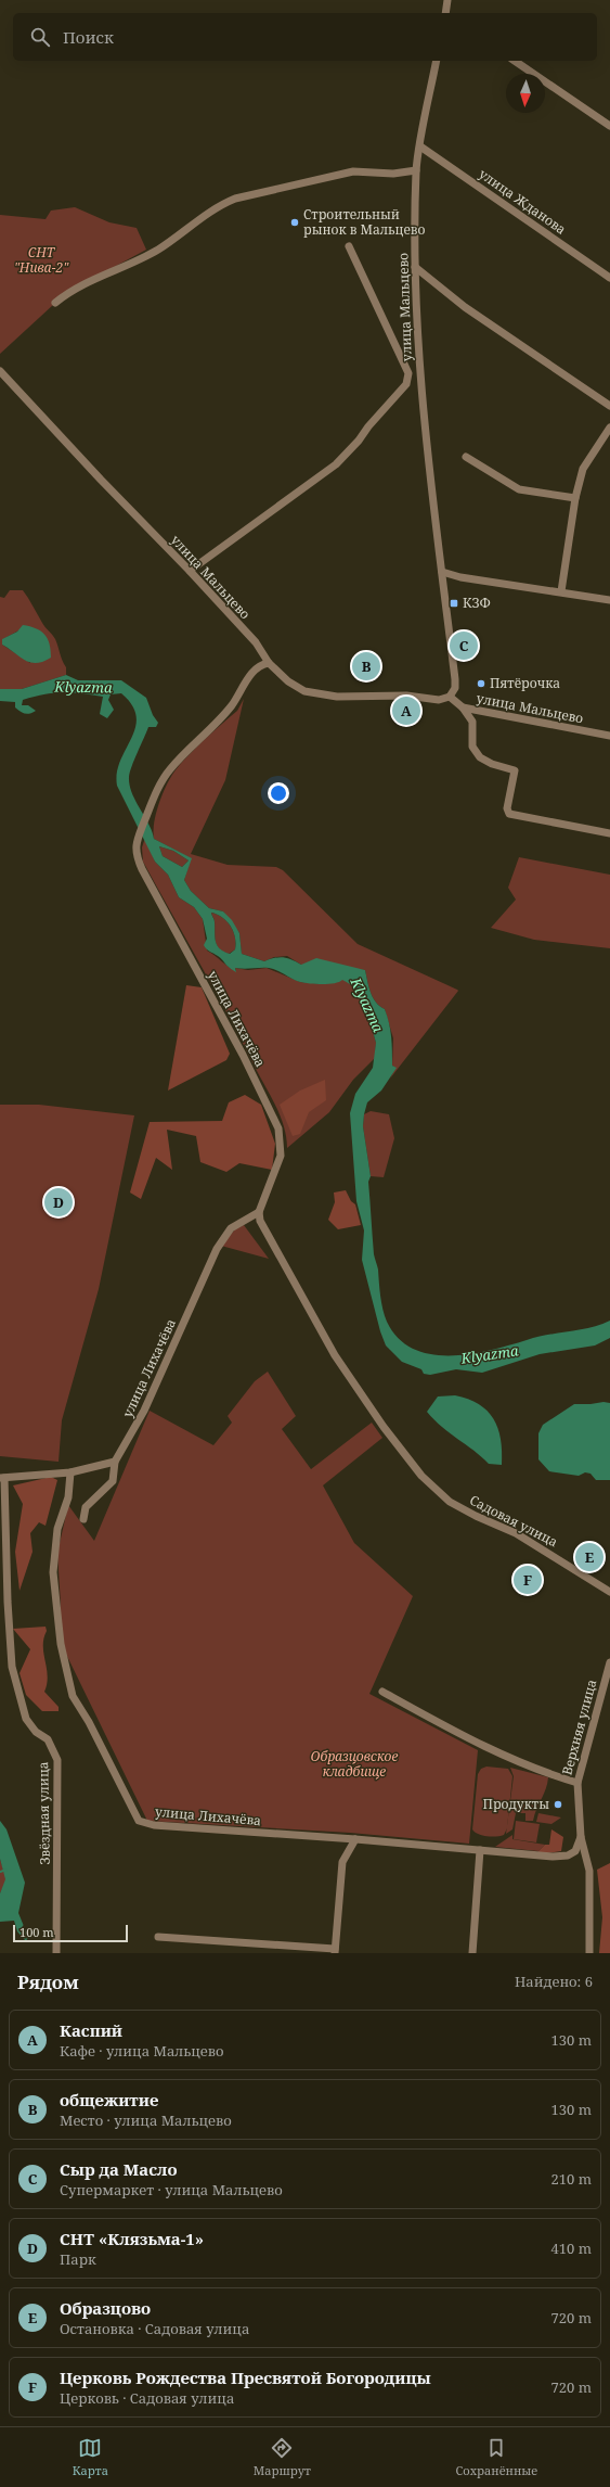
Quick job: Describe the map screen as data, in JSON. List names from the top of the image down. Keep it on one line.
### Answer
{"streets":{"street":["улица Жданова","улица Мальцево","улица Лихачёва","Садовая улица","Верхняя улица","Звёздная улица"]},"crossings":[["улица Жданова","улица Мальцево"],["улица Мальцево","улица Лихачёва"],["улица Лихачёва","Садовая улица"],["улица Лихачёва","Верхняя улица"]],"water":["Klyazma"],"parks":["СНТ \"Нива-2\"","Образцовское кладбище"],"places":{"other":["Строительный рынок в Мальцево","Пятёрочка","Продукты"],"transit":["КЗФ"]},"scale_bar":"100 m","north":"bottom","page":{"search":"Поиск","pins":["C","B","A","D","E","F"],"scale":"100 m","heading":["Рядом","Найдено: 6"],"list":[{"mark":"A","name":"Каспий","note":"Кафе · улица Мальцево","value":"130 m"},{"mark":"B","name":"общежитие","note":"Место · улица Мальцево","value":"130 m"},{"mark":"C","name":"Сыр да Масло","note":"Супермаркет · улица Мальцево","value":"210 m"},{"mark":"D","name":"СНТ «Клязьма-1»","note":"Парк","value":"410 m"},{"mark":"E","name":"Образцово","note":"Остановка · Садовая улица","value":"720 m"},{"mark":"F","name":"Церковь Рождества Пресвятой Богородицы","note":"Церковь · Садовая улица","value":"720 m"}],"nav":["Карта","Маршрут","Сохранённые"]}}
